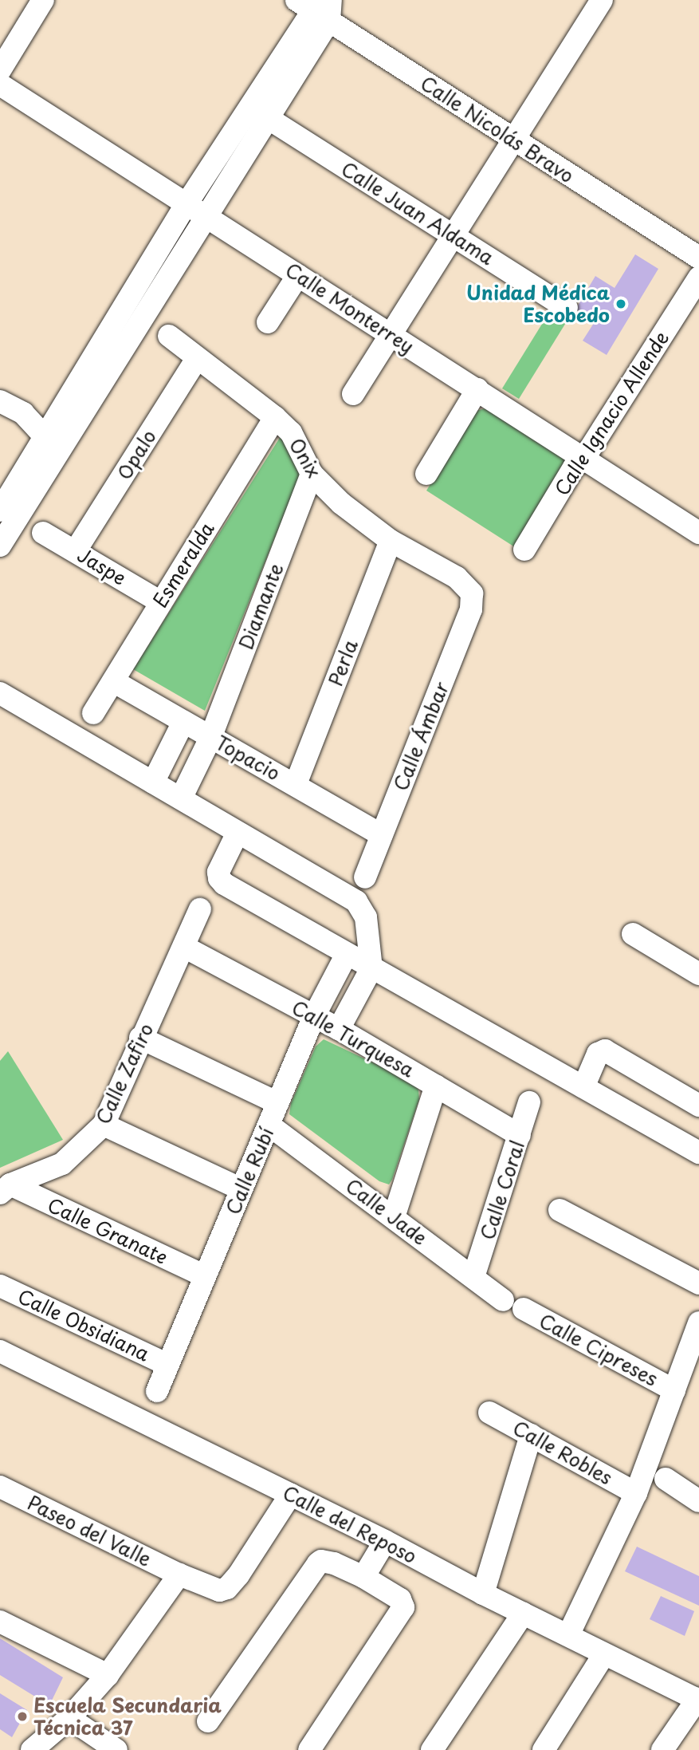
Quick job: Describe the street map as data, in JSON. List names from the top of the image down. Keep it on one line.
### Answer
{"streets":{"street":["Calle Nicolás Bravo","Calle Juan Aldama","Calle Monterrey","Calle Ignacio Allende","Opalo","Onix","Esmeralda","Jaspe","Diamante","Perla","Calle Ámbar","Topacio","Calle Turquesa","Calle Zafiro","Calle Rubí","Calle Coral","Calle Jade","Calle Granate","Calle Obsidiana","Calle Cipreses","Calle Robles","Calle del Reposo","Paseo del Valle"]},"crossings":[["Calle Monterrey","Calle Ignacio Allende"],["Opalo","Onix"],["Opalo","Jaspe"],["Onix","Esmeralda"],["Onix","Diamante"],["Onix","Perla"],["Onix","Calle Ámbar"],["Esmeralda","Jaspe"],["Esmeralda","Topacio"],["Diamante","Topacio"],["Perla","Topacio"],["Calle Ámbar","Topacio"],["Calle Turquesa","Calle Zafiro"],["Calle Turquesa","Calle Rubí"],["Calle Turquesa","Calle Coral"],["Calle Zafiro","Calle Granate"],["Calle Rubí","Calle Jade"],["Calle Rubí","Calle Granate"],["Calle Rubí","Calle Obsidiana"],["Calle Coral","Calle Jade"],["Calle Jade","Calle Cipreses"],["Calle del Reposo","Paseo del Valle"]],"places":["Unidad Médica Escobedo","Escuela Secundaria Técnica 37"]}
